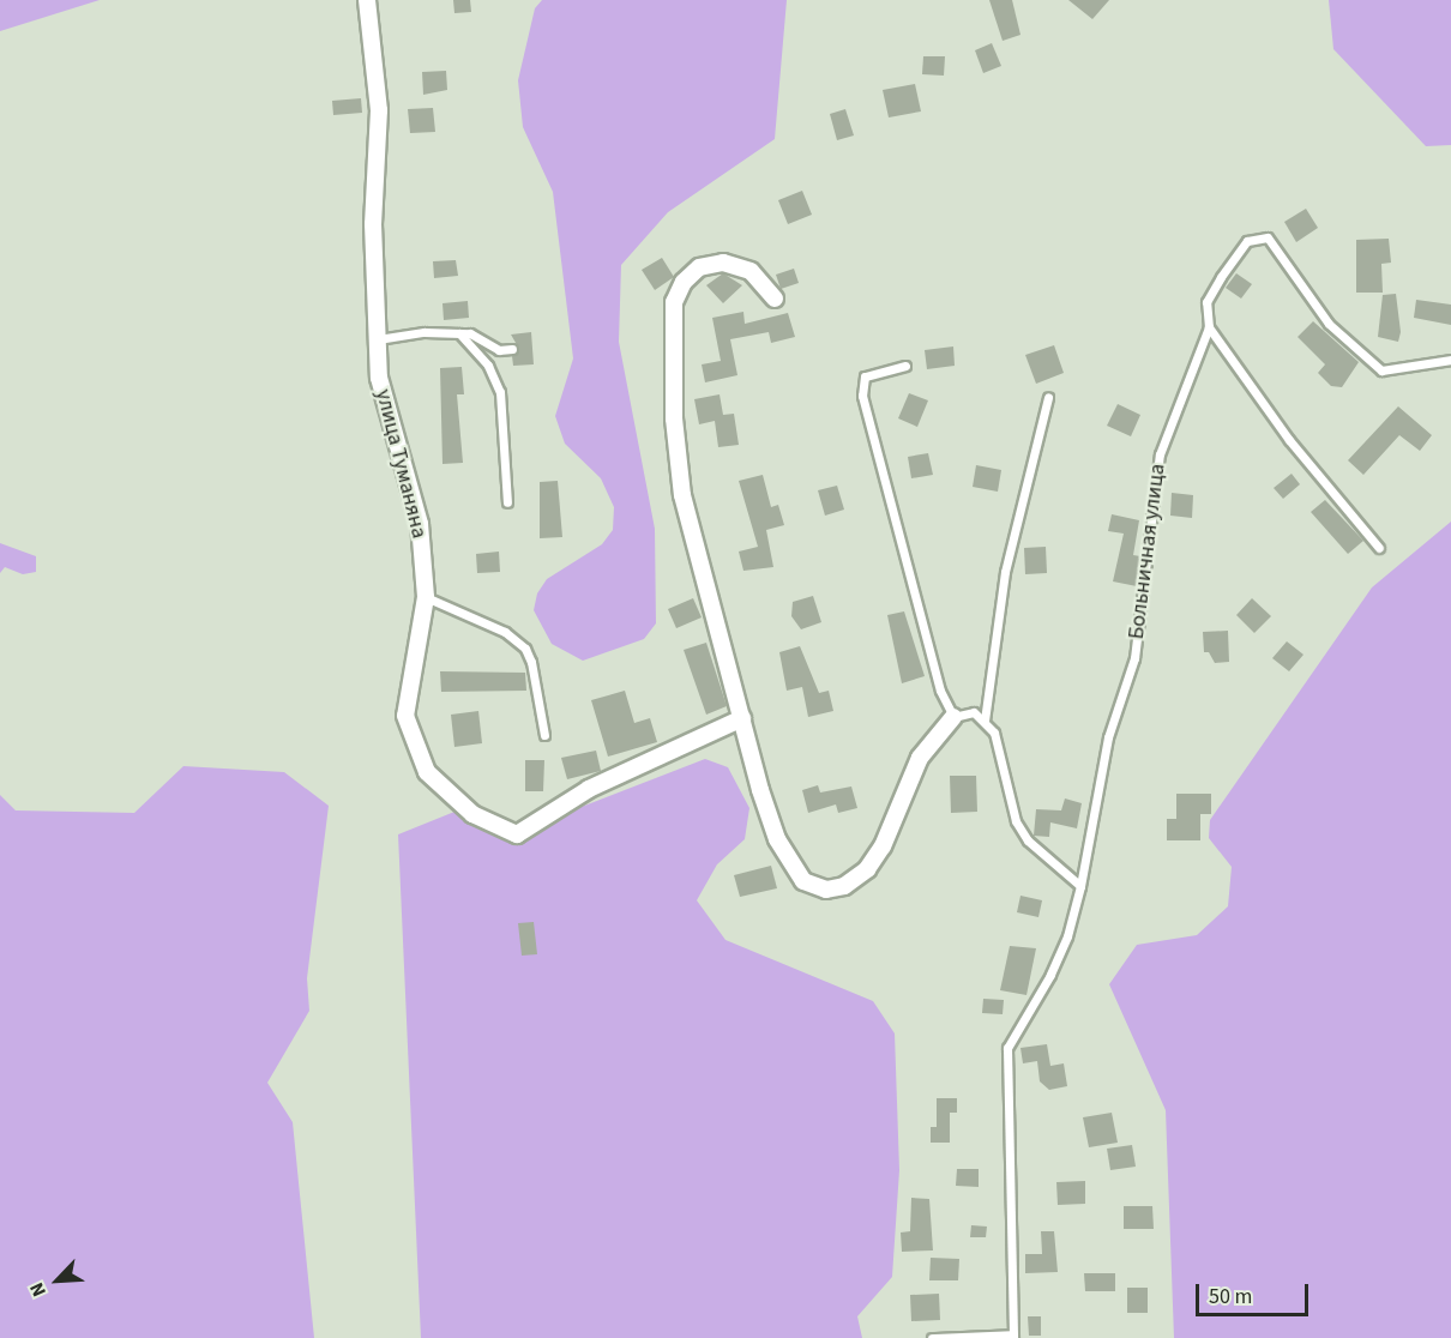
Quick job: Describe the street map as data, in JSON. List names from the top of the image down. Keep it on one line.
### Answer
{"streets":{"street":["улица Туманяна"],"lane":["Больничная улица"]},"scale_bar":"50 m","north":"bottom left"}
